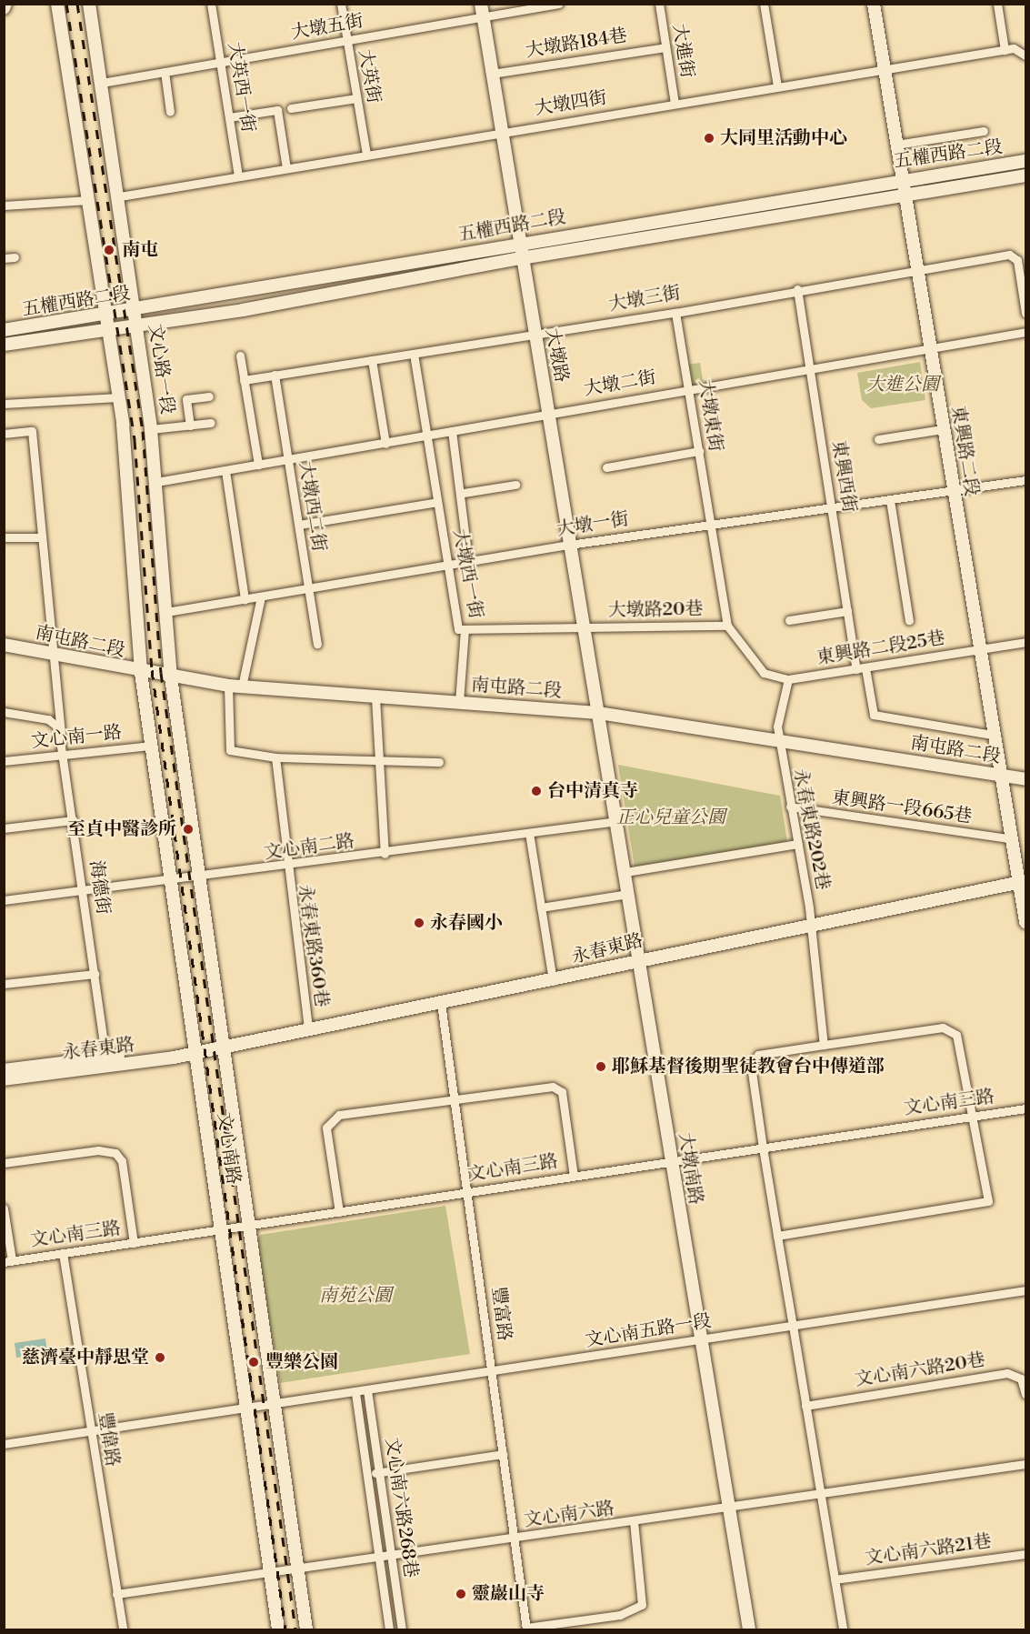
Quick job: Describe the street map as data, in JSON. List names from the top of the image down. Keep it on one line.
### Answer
{"streets":{"main road":["五權西路二段","大墩路","文心路一段","東興路二段","南屯路二段","永春東路","文心南路","大墩南路"],"street":["大墩五街","大墩路184巷","大進街","大英街","大英西一街","大墩四街","大墩三街","大墩二街","大墩東街","東興西街","大墩西二街","大墩一街","大墩西一街","大墩路20巷","東興路二段25巷","文心南一路","東興路一段665巷","永春東路202巷","文心南二路","海德街","永春東路360巷","文心南三路","豐富路","文心南五路一段","文心南六路20巷","豐偉路","文心南六路268巷","文心南六路","文心南六路21巷"]},"crossings":[["大墩五街","大英街"],["大墩五街","大英西一街"],["大墩五街","大墩路"],["大墩五街","文心路一段"],["大墩路184巷","大進街"],["大墩路184巷","大墩路"],["大進街","大墩四街"],["大英街","大墩四街"],["大英西一街","大墩四街"],["大墩四街","大墩路"],["大墩四街","文心路一段"],["大墩四街","東興路二段"],["五權西路二段","大墩路"],["五權西路二段","文心路一段"],["五權西路二段","東興路二段"],["大墩三街","大墩路"],["大墩三街","大墩東街"],["大墩三街","東興路二段"],["大墩三街","東興西街"],["大墩三街","大墩西二街"],["大墩三街","大墩西一街"],["大墩路","大墩二街"],["大墩路","大墩一街"],["大墩路","大墩西一街"],["大墩路","大墩路20巷"],["大墩路","南屯路二段"],["大墩路","大墩南路"],["文心路一段","大墩二街"],["文心路一段","大墩一街"],["文心路一段","南屯路二段"],["文心路一段","文心南路"],["大墩二街","大墩東街"],["大墩二街","東興路二段"],["大墩二街","東興西街"],["大墩二街","大墩西二街"],["大墩二街","大墩西一街"],["大墩東街","大墩一街"],["大墩東街","大墩路20巷"],["東興路二段","東興西街"],["東興路二段","大墩一街"],["東興路二段","南屯路二段"],["東興路二段","東興路二段25巷"],["東興路二段","東興路一段665巷"],["東興路二段","永春東路"],["東興西街","大墩一街"],["東興西街","東興路二段25巷"],["大墩西二街","大墩一街"],["大墩一街","大墩西一街"],["大墩西一街","大墩路20巷"],["南屯路二段","永春東路202巷"],["南屯路二段","文心南路"],["南屯路二段","大墩南路"],["東興路二段25巷","永春東路202巷"],["文心南一路","海德街"],["文心南一路","文心南路"],["東興路一段665巷","永春東路202巷"],["永春東路202巷","永春東路"],["文心南二路","海德街"],["文心南二路","永春東路360巷"],["文心南二路","文心南路"],["文心南二路","大墩南路"],["海德街","永春東路"],["永春東路360巷","永春東路"],["永春東路","文心南路"],["永春東路","大墩南路"],["永春東路","豐富路"],["文心南三路","文心南路"],["文心南三路","大墩南路"],["文心南三路","豐富路"],["文心南三路","豐偉路"],["文心南路","文心南五路一段"],["文心南路","文心南六路"],["大墩南路","文心南五路一段"],["大墩南路","文心南六路"],["豐富路","文心南五路一段"],["豐富路","文心南六路"],["文心南五路一段","文心南六路268巷"],["豐偉路","文心南六路"],["文心南六路268巷","文心南六路"]],"parks":["大進公園","正心兒童公園","南苑公園"],"places":["大同里活動中心","南屯","台中清真寺","至貞中醫診所","永春國小","耶穌基督後期聖徒教會台中傳道部","慈濟臺中靜思堂","豐樂公園","靈巖山寺"]}
